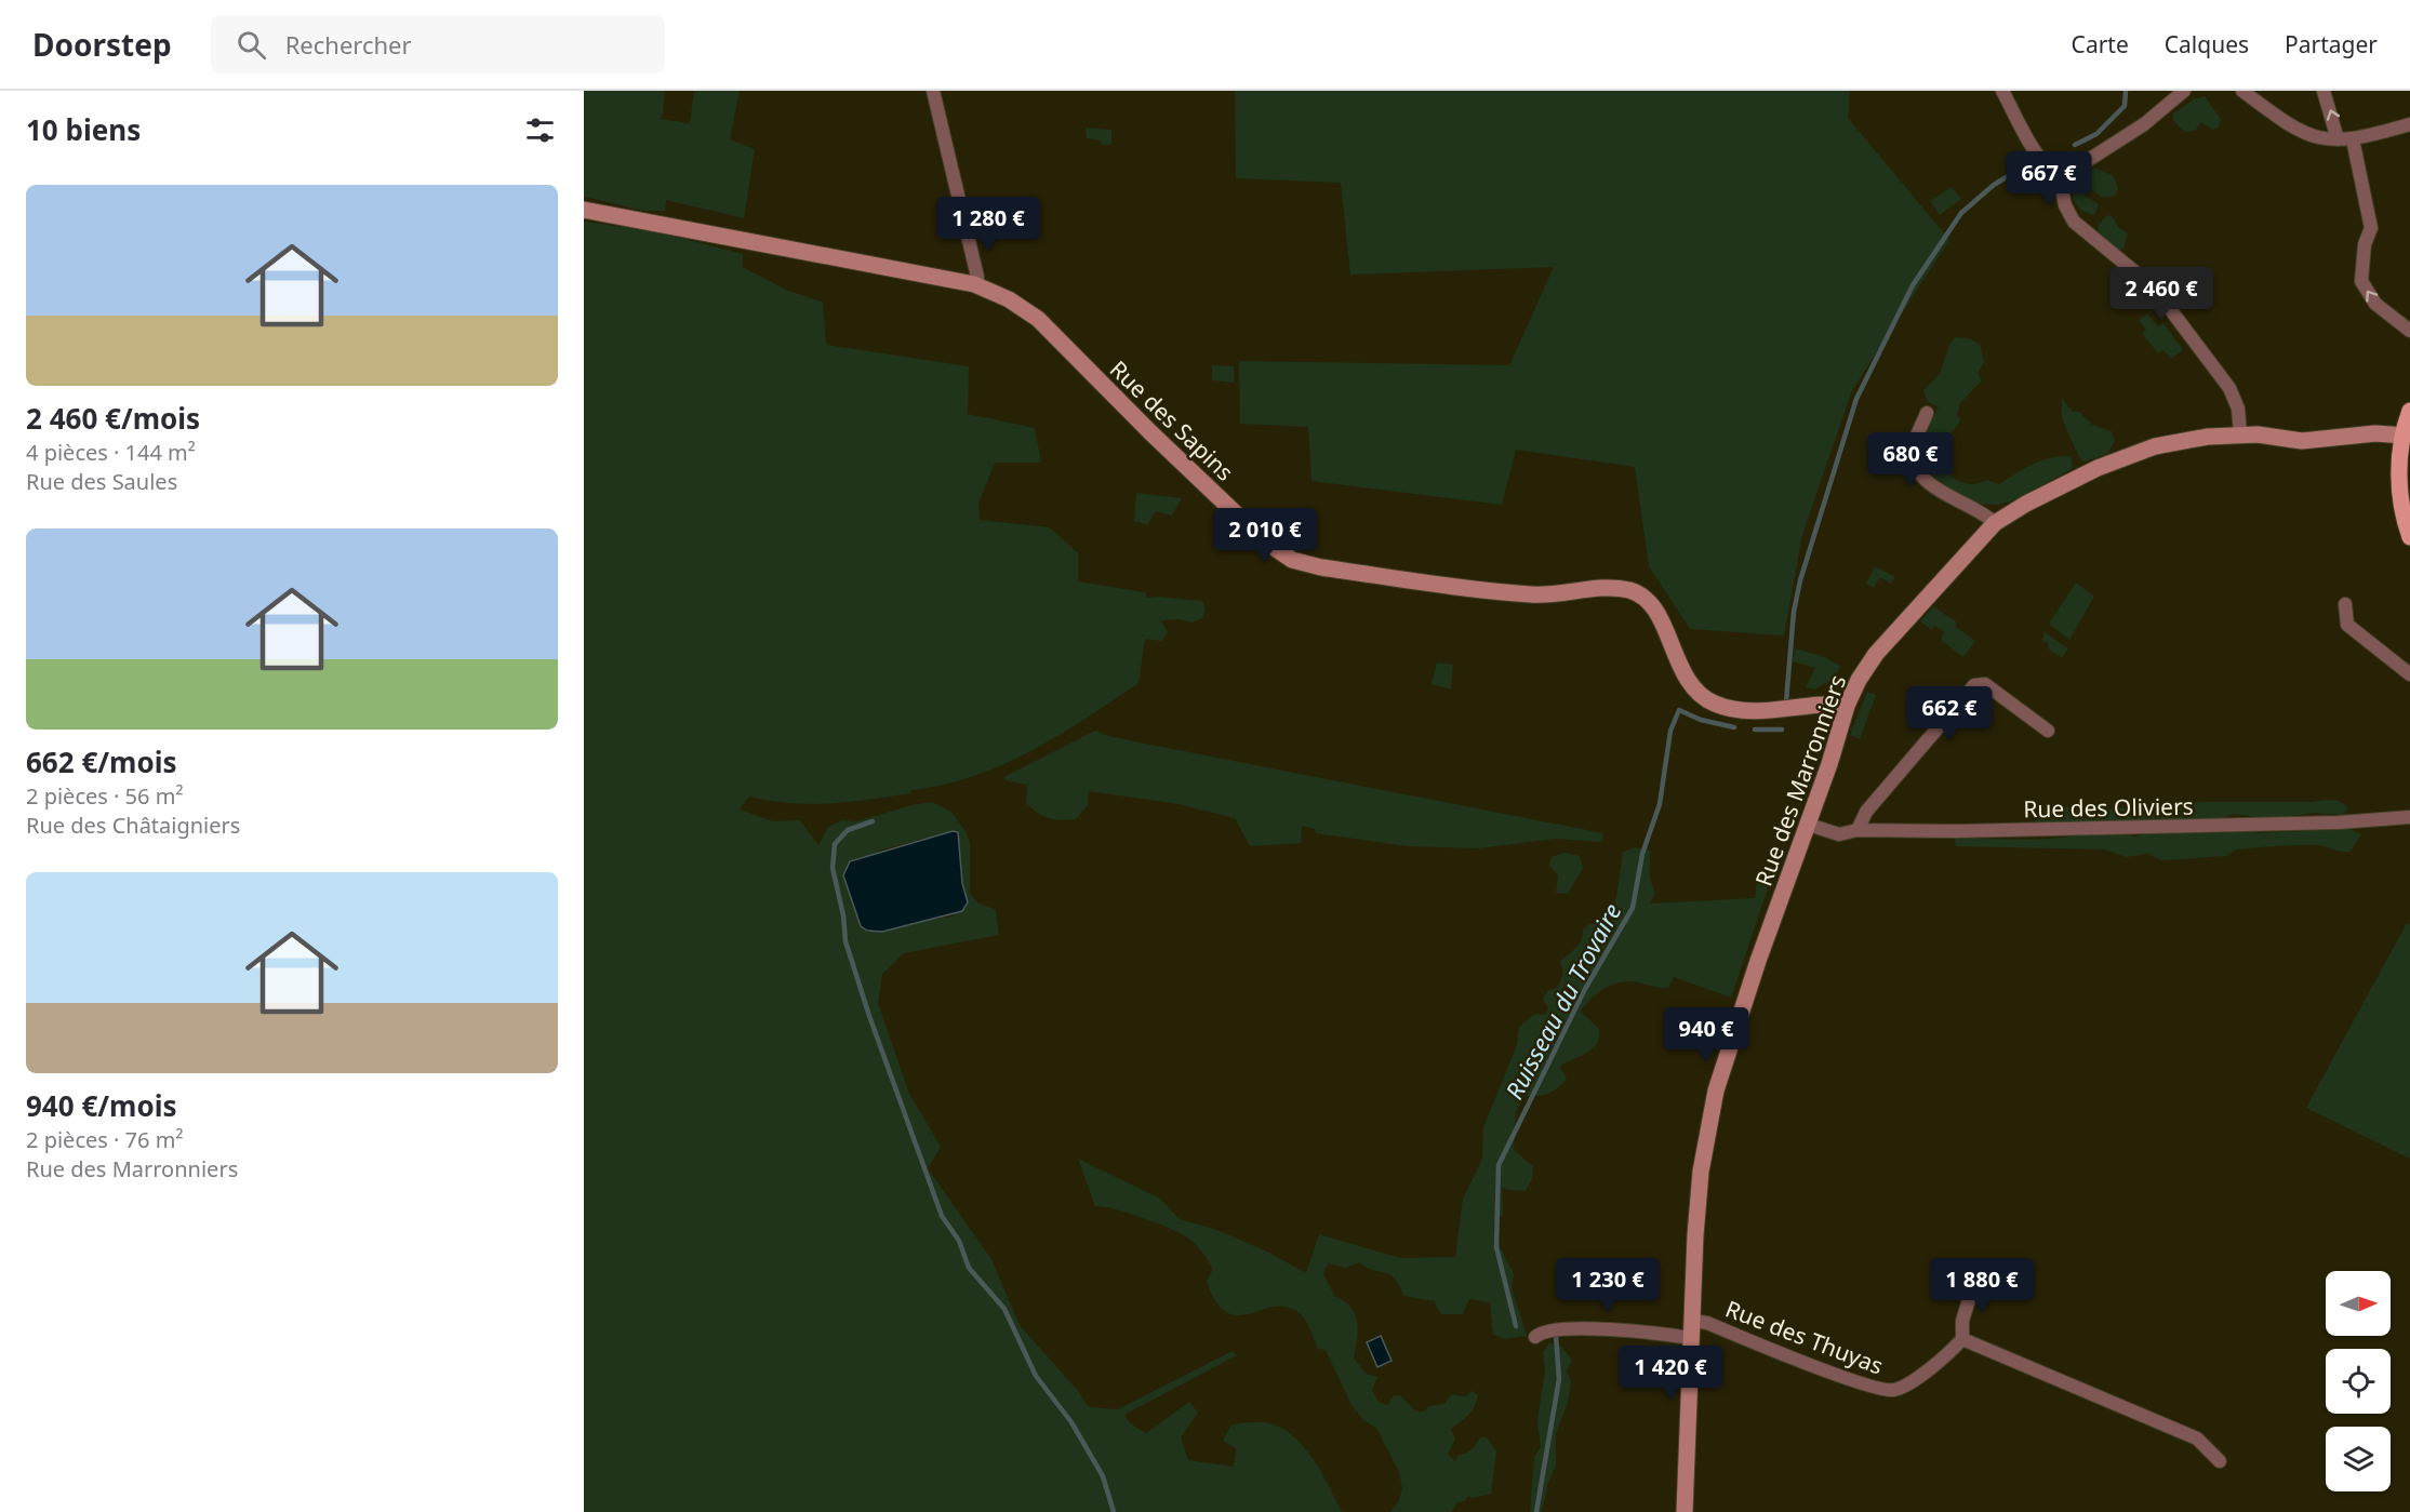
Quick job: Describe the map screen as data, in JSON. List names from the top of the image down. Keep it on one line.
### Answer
{"streets":{"street":["Rue des Sapins","Rue des Marronniers","Rue des Oliviers","Rue des Thuyas"]},"crossings":[["Rue des Sapins","Rue des Marronniers"],["Rue des Marronniers","Rue des Oliviers"],["Rue des Marronniers","Rue des Thuyas"]],"water":["Ruisseau du Trovaire"],"north":"right","page":{"header":"Doorstep","search":"Rechercher","nav":["Carte","Calques","Partager"],"heading":"10 biens","price":["667 €","1 280 €","2 460 €","680 €","2 010 €","662 €","940 €","1 230 €","1 880 €","1 420 €"],"list":[{"name":"2 460 €/mois","note":"4 pièces · 144 m² · Rue des Saules"},{"name":"662 €/mois","note":"2 pièces · 56 m² · Rue des Châtaigniers"},{"name":"940 €/mois","note":"2 pièces · 76 m² · Rue des Marronniers"}]}}
